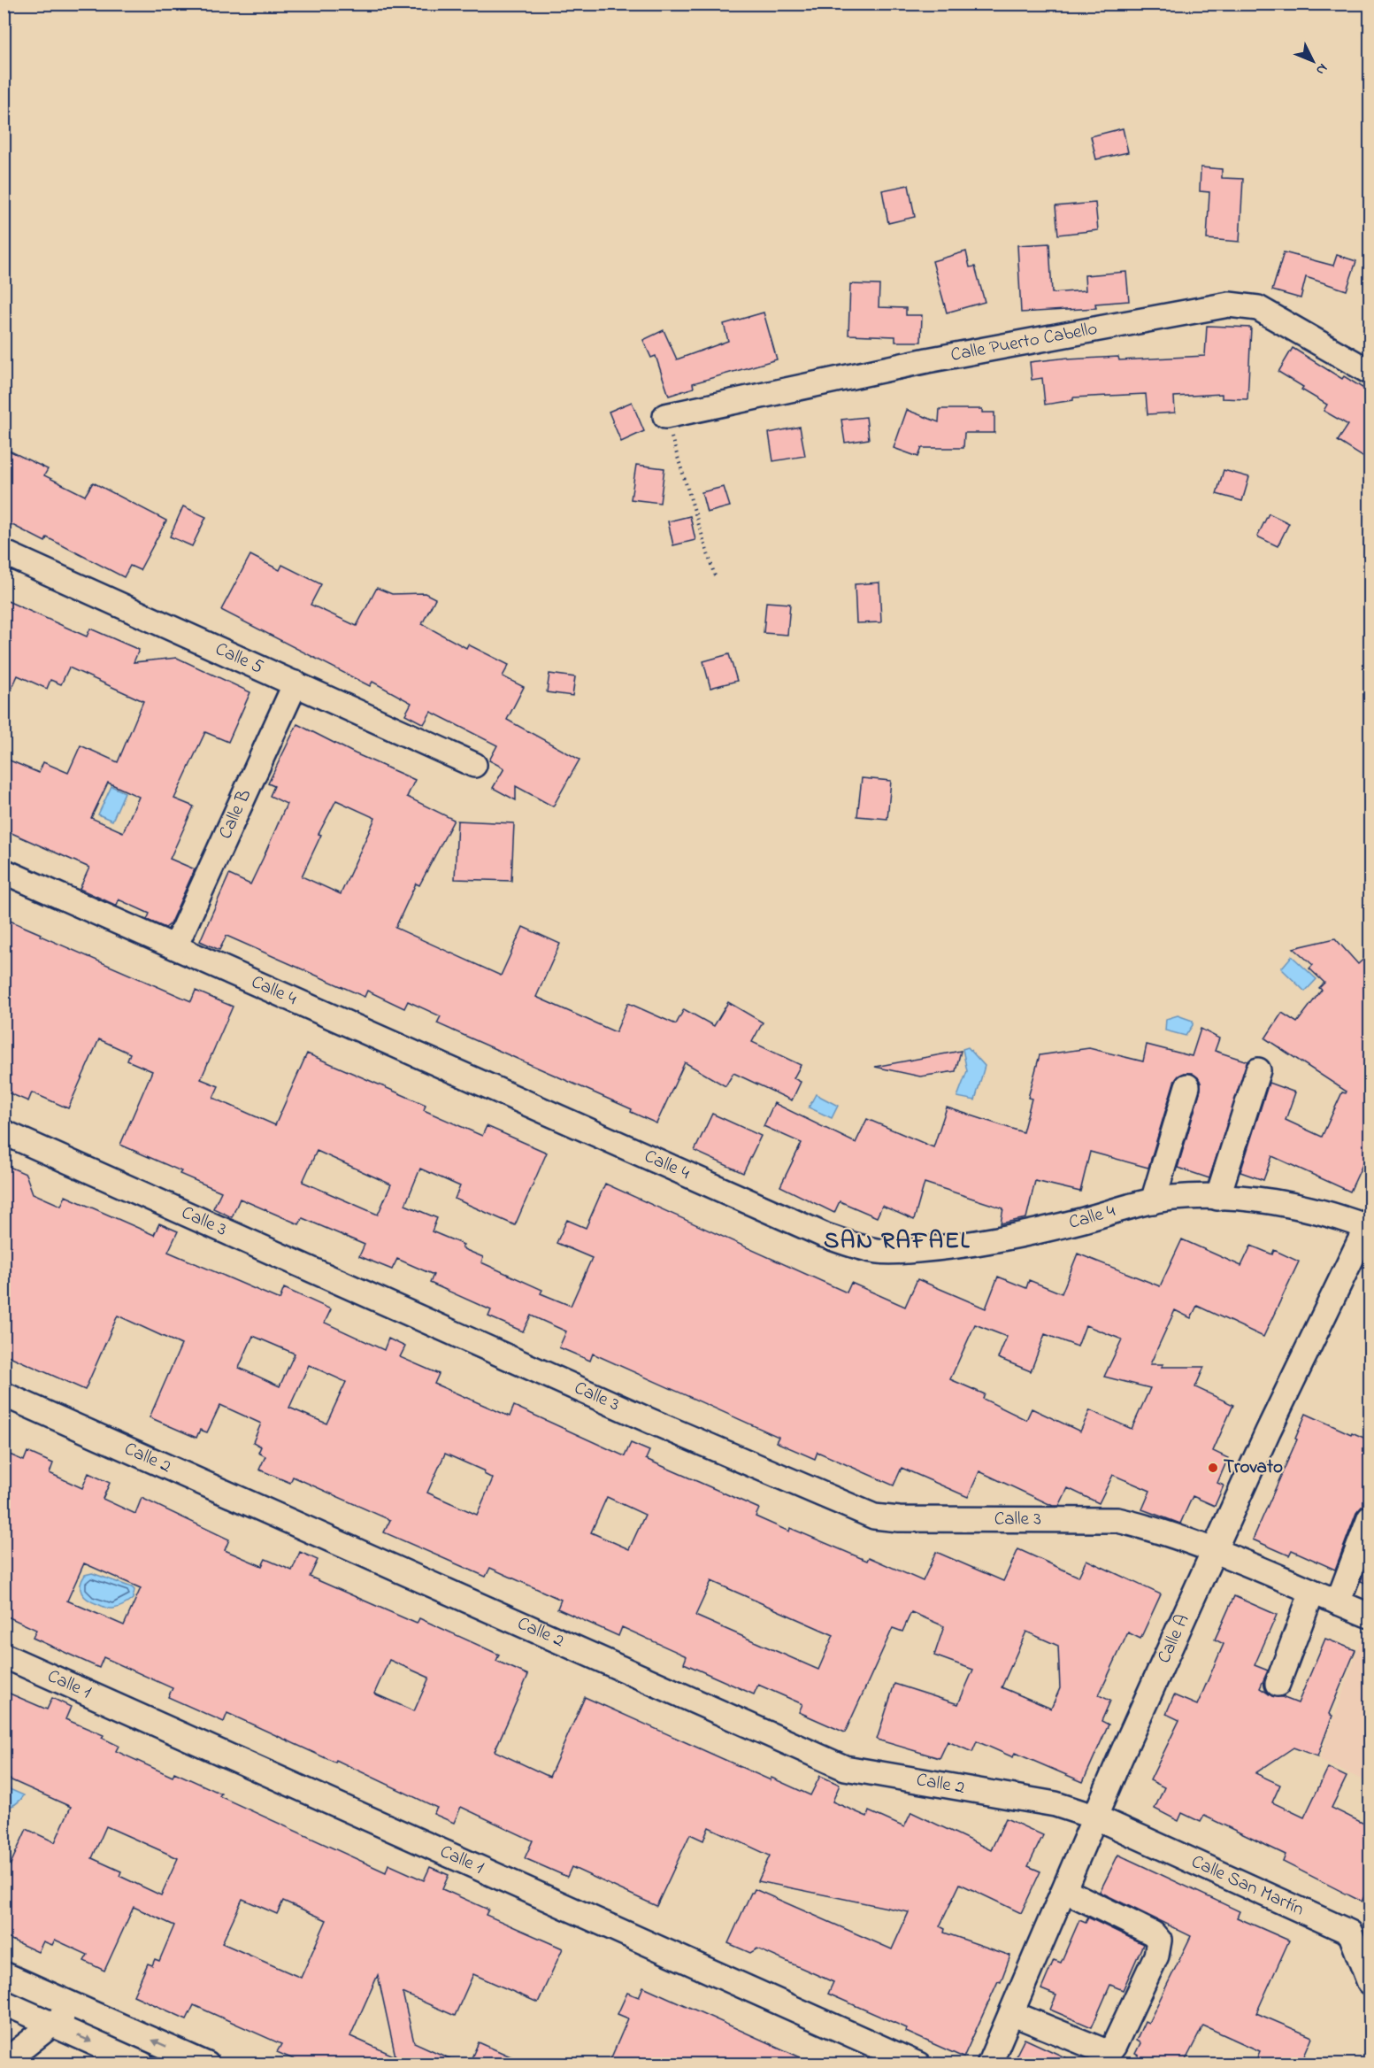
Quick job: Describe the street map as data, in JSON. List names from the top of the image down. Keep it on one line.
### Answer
{"streets":{"street":["Calle Puerto Cabello","Calle 5","Calle B","Calle 4","Calle 3","Calle 2","Calle A","Calle 1","Calle San Martín"]},"crossings":[["Calle 5","Calle B"],["Calle B","Calle 4"],["Calle 4","Calle A"],["Calle 3","Calle A"],["Calle 2","Calle A"],["Calle 2","Calle San Martín"],["Calle A","Calle San Martín"]],"districts":["SAN RAFAEL"],"places":["Trovato"],"north":"bottom right"}
